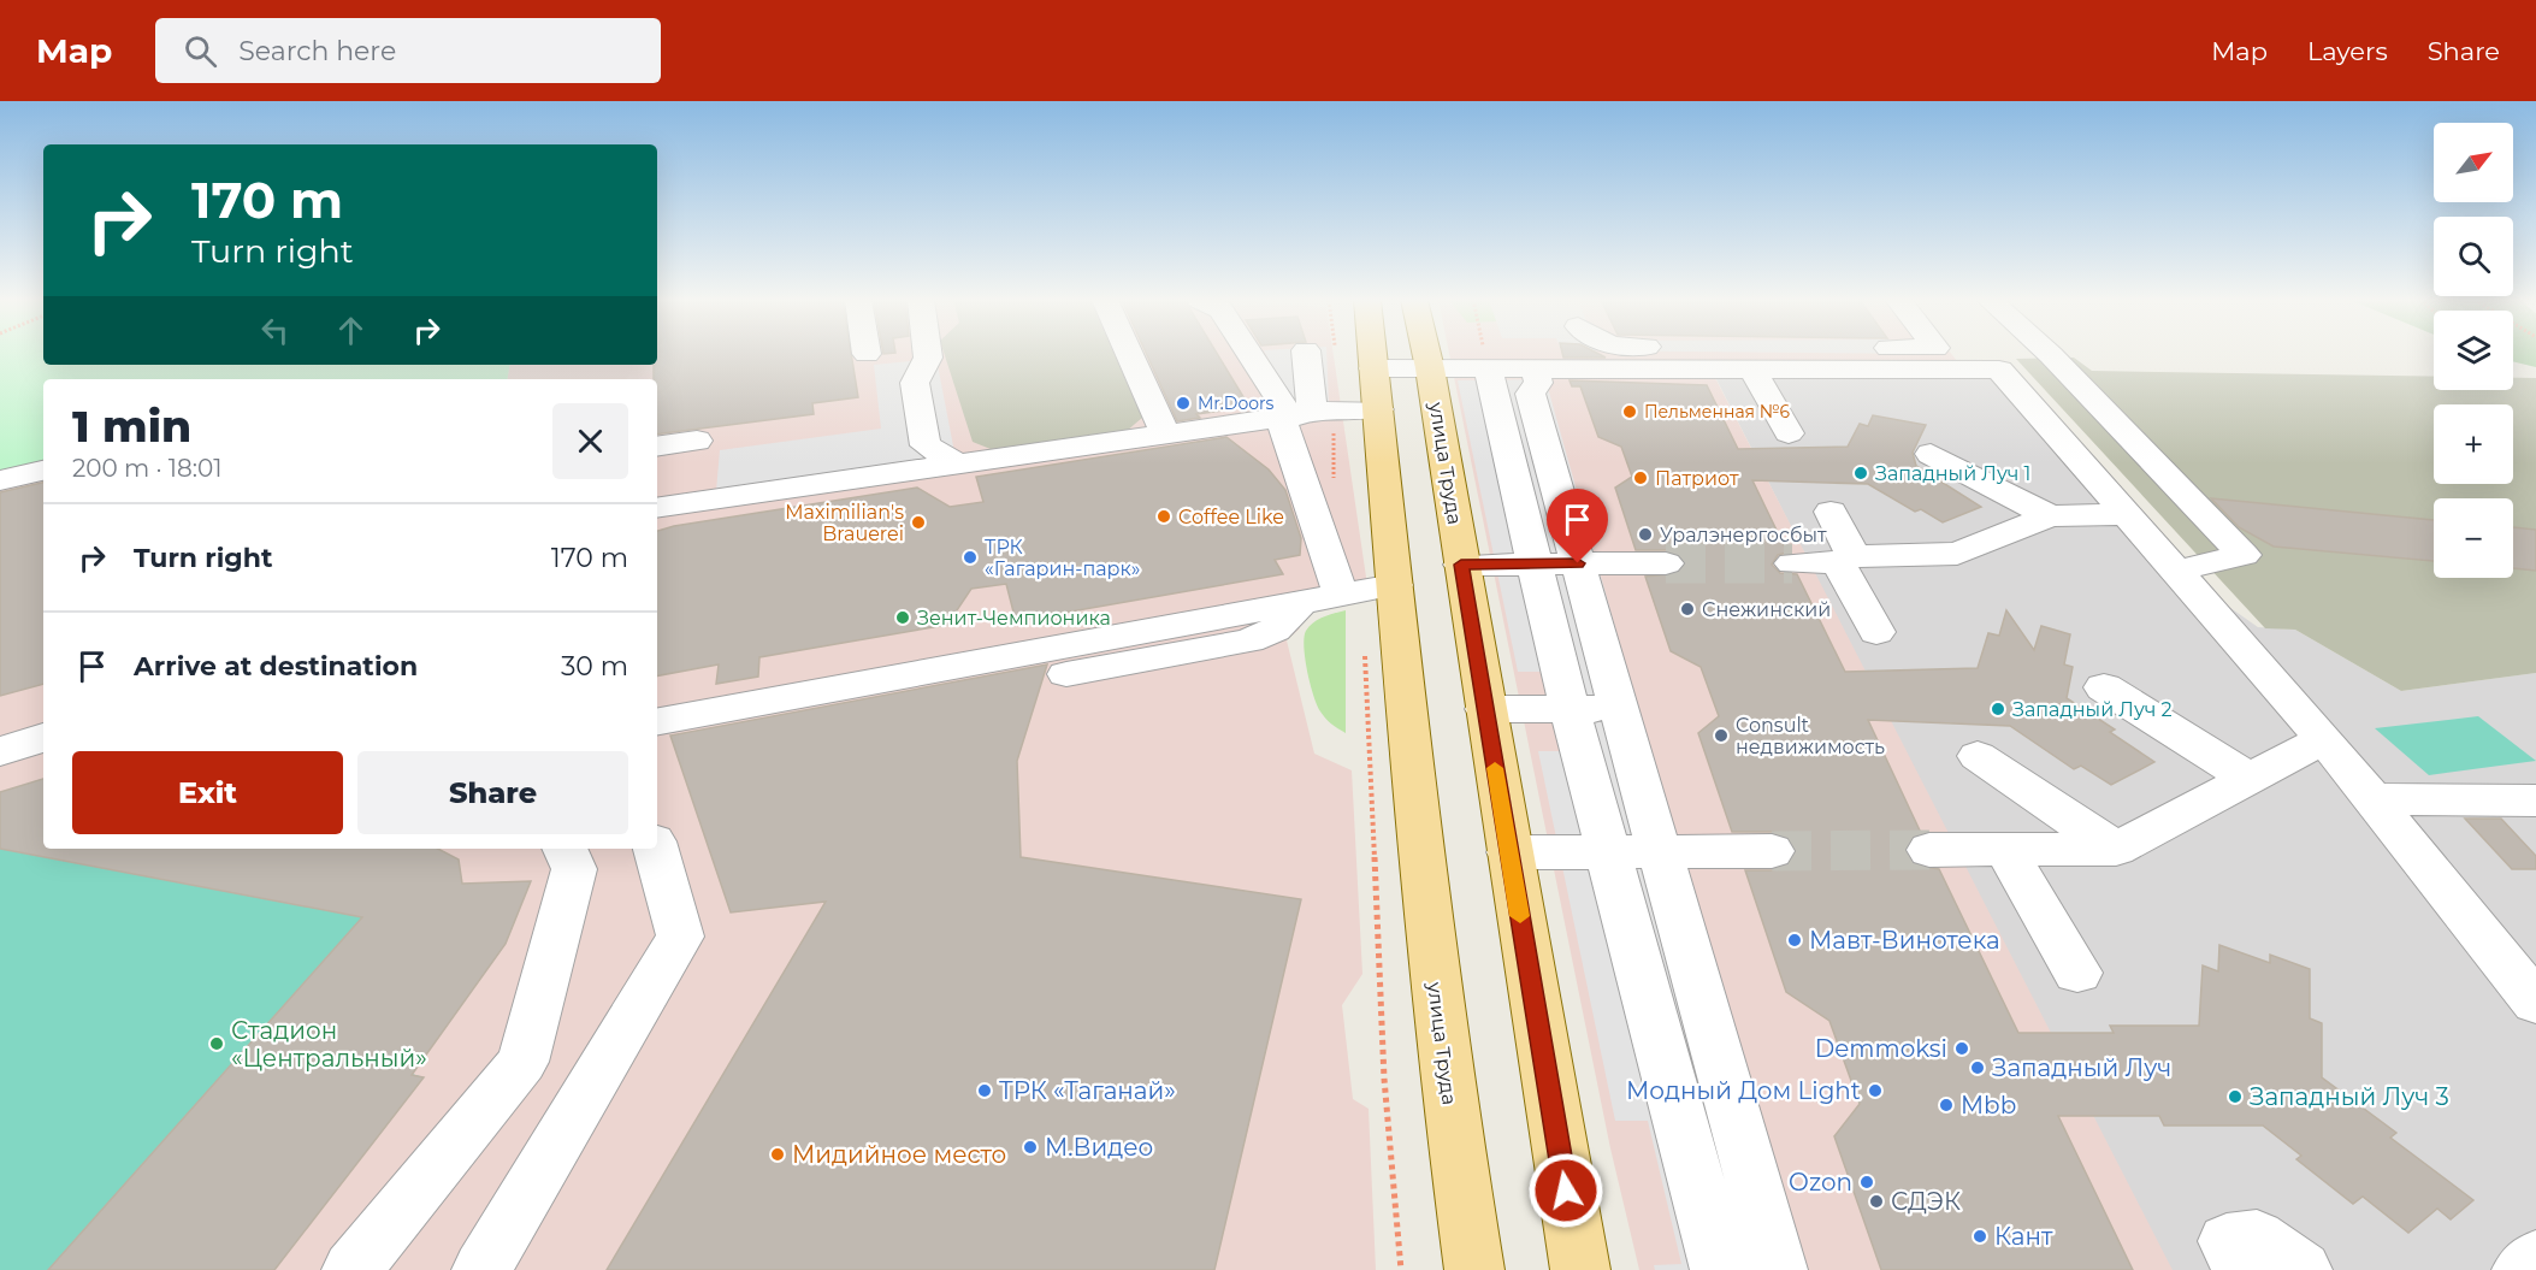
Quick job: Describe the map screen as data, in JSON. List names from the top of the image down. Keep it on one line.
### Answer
{"streets":{"main road":["улица Труда"]},"places":["Mr.Doors","Пельменная №6","Западный Луч 1","Патриот","Coffee Like","Maximilian's Brauerei","Уралэнергосбыт","ТРК «Гагарин-парк»","Снежинский","Зенит-Чемпионика","Западный Луч 2","Consult недвижимость","Мавт-Винотека","Стадион «Центральный»","Demmoksi","Западный Луч","ТРК «Таганай»","Модный Дом Light","Западный Луч 3","Mbb","М.Видео","Мидийное место","Ozon","СДЭК","Кант"],"north":"top right","page":{"header":"Map","search":"Search here","nav":["Map","Layers","Share"],"map_buttons":["+","−"],"turn":["170 m","Turn right"],"heading":["1 min","200 m · 18:01"],"list":[{"name":"Turn right","value":"170 m"},{"name":"Arrive at destination","value":"30 m"}],"buttons":["Exit","Share"]}}
